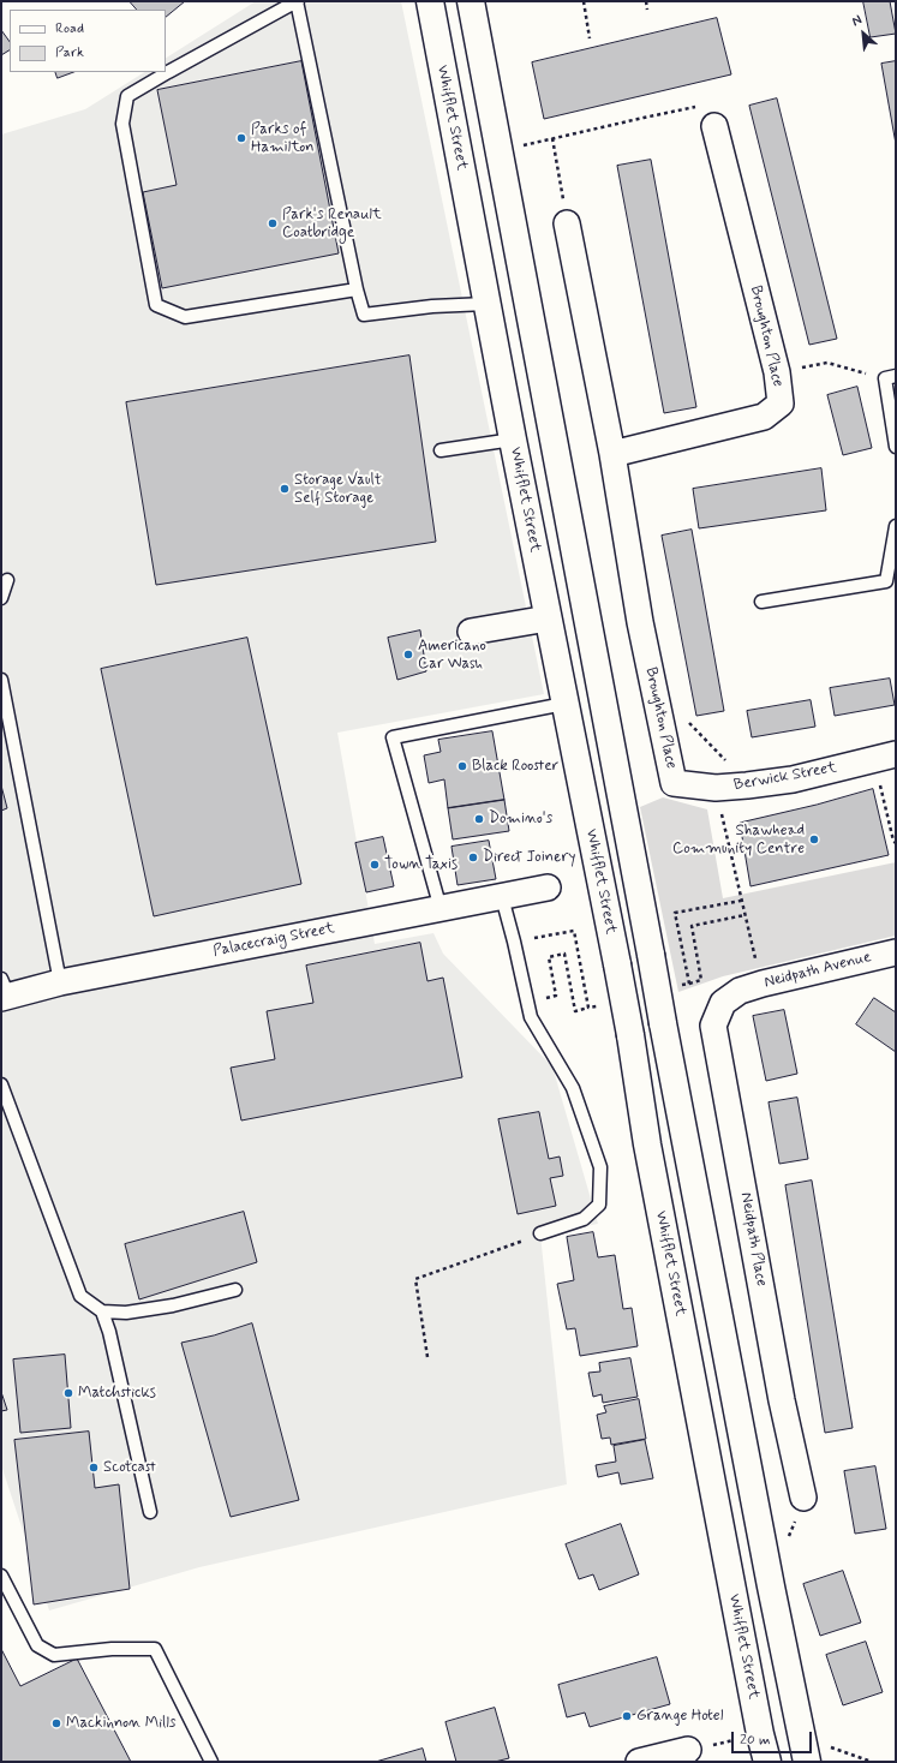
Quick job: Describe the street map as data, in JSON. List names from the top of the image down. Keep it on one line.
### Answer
{"streets":{"main road":["Whifflet Street"],"street":["Broughton Place","Berwick Street","Palacecraig Street","Neidpath Avenue","Neidpath Place"]},"crossings":[["Broughton Place","Berwick Street"],["Neidpath Avenue","Neidpath Place"]],"places":["Parks of Hamilton","Park's Renault Coatbridge","Storage Vault Self Storage","Americano Car Wash","Black Rooster","Domino's","Shawhead Community Centre","Direct Joinery","Town Taxis","Matchsticks","Scotcast","Grange Hotel","Mackinnon Mills"],"legend":["Road","Park"],"scale_bar":"20 m","north":"top left"}
